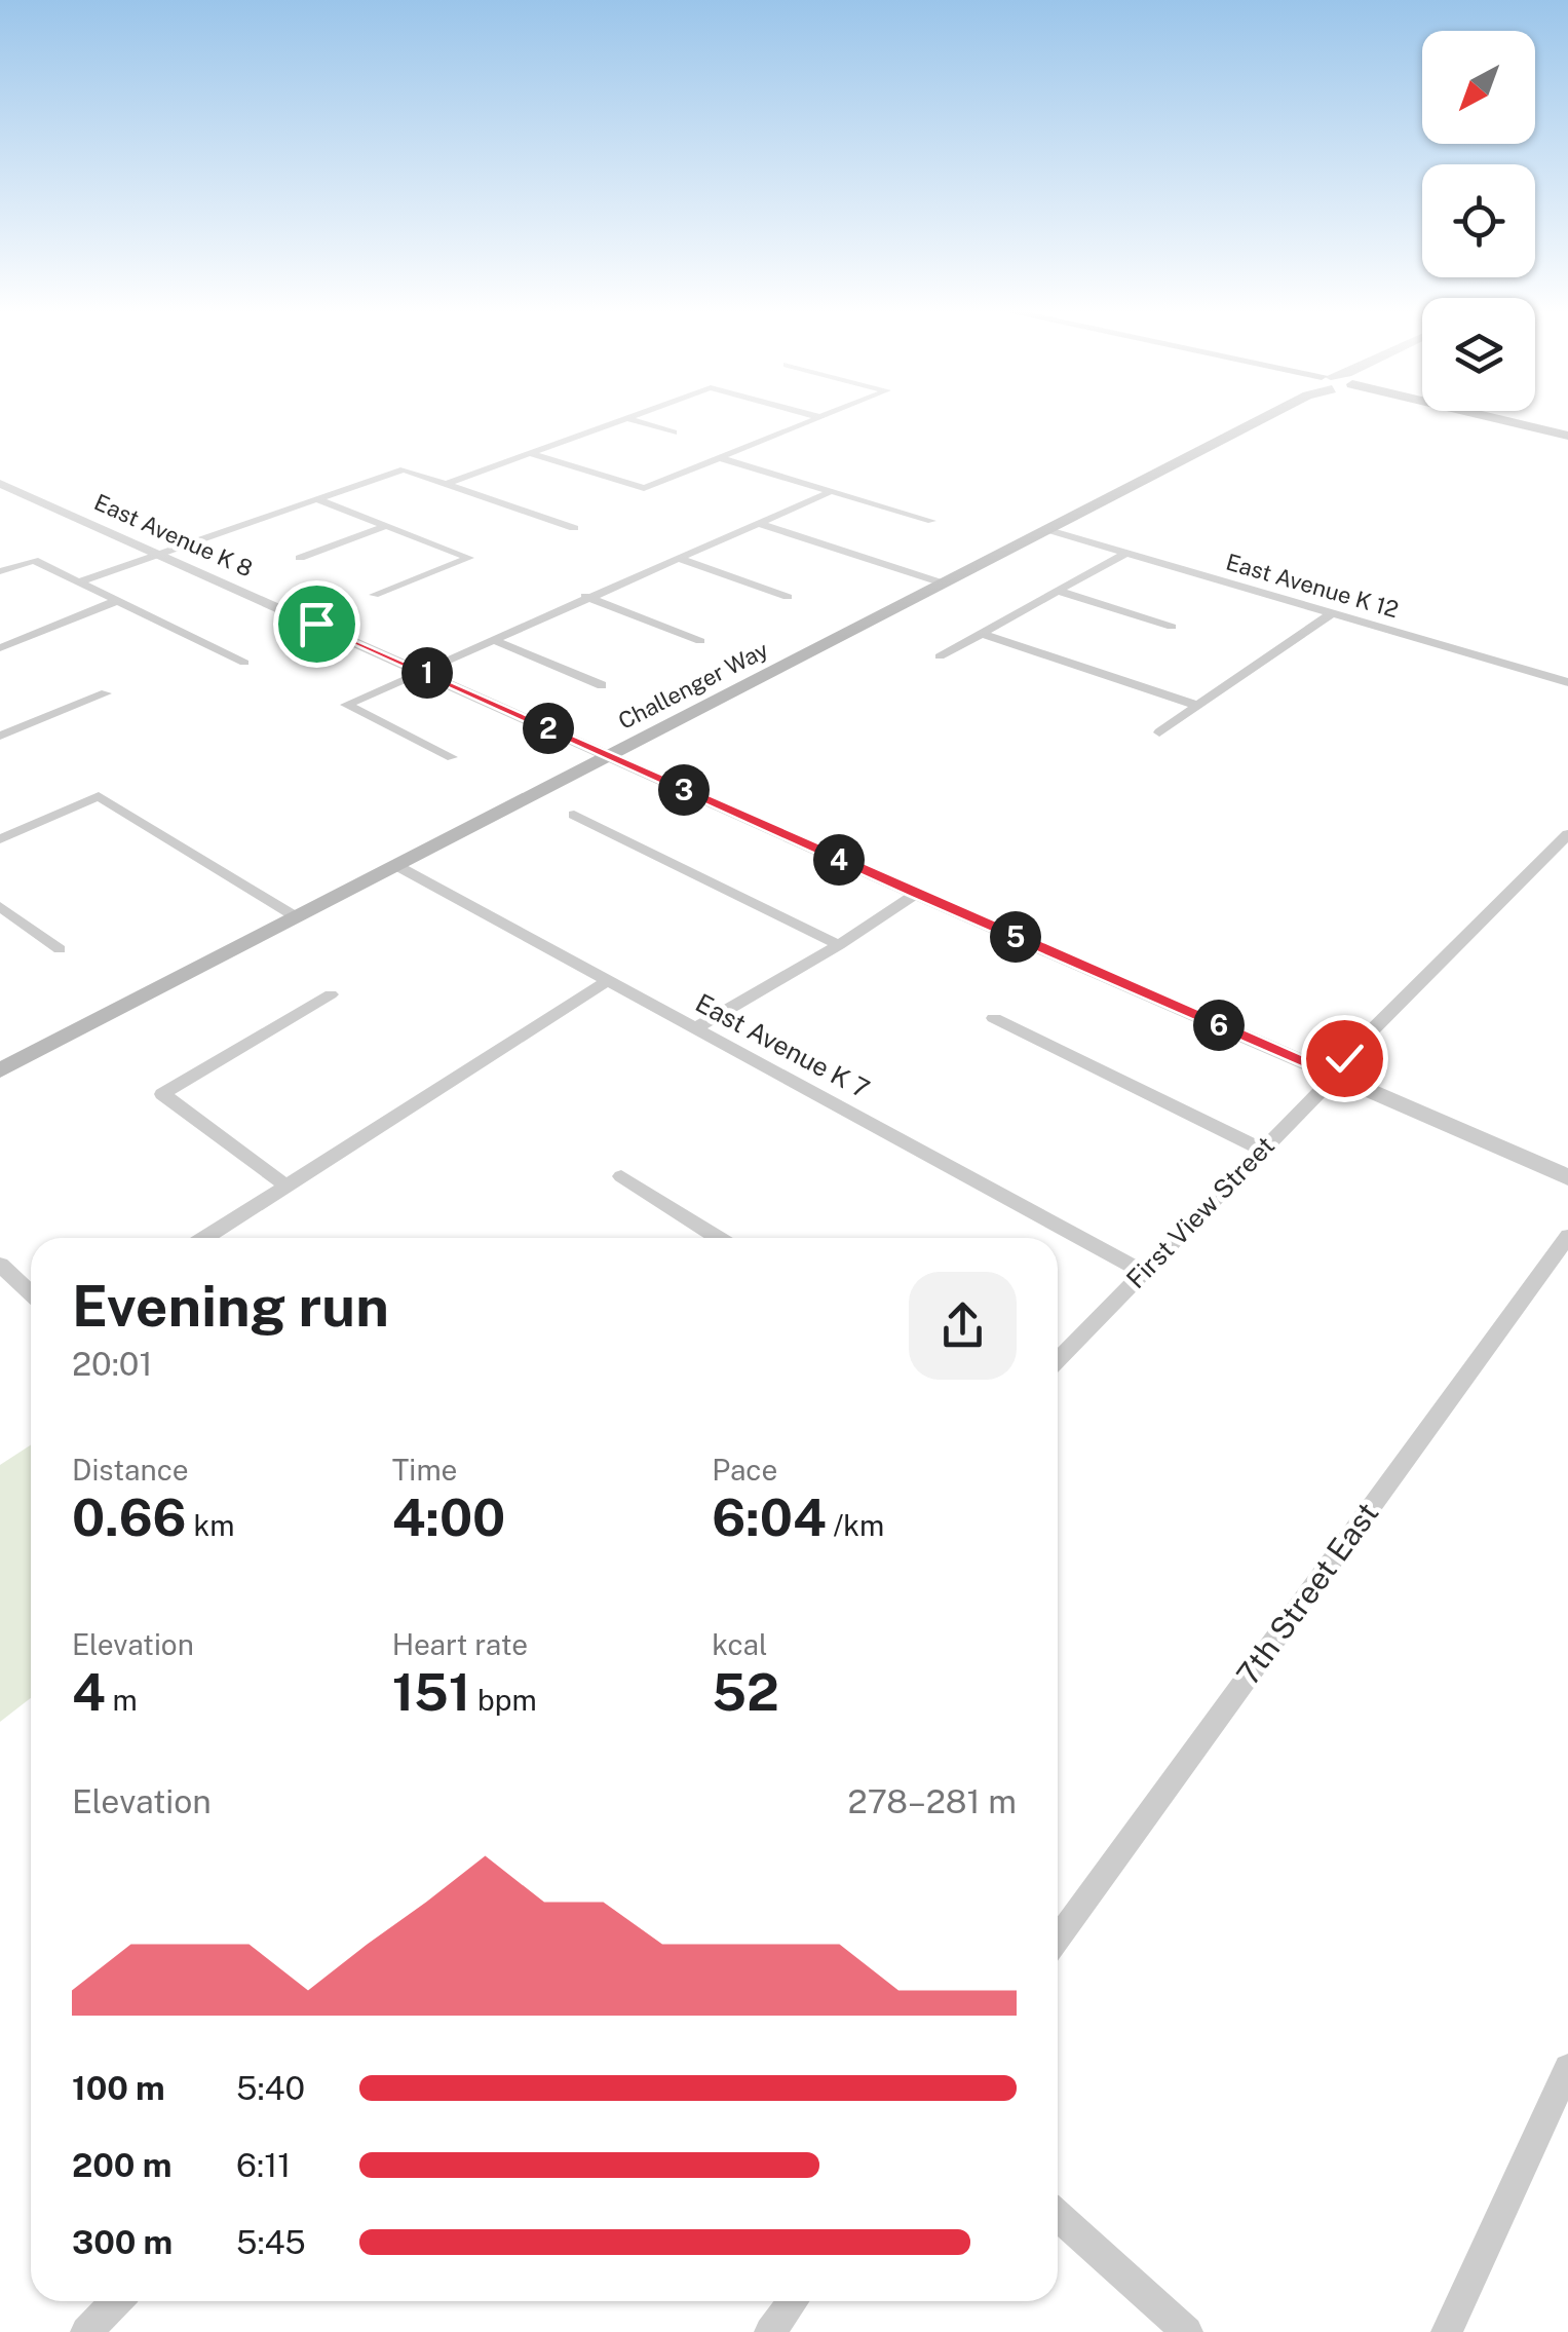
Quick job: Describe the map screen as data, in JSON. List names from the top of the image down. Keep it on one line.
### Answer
{"streets":{"main road":["Challenger Way"],"street":["East Avenue K 8","East Avenue K 12","East Avenue K 7","First View Street","7th Street East"]},"crossings":[["East Avenue K 8","Challenger Way"],["East Avenue K 8","First View Street"],["East Avenue K 12","Challenger Way"],["Challenger Way","East Avenue K 7"],["East Avenue K 7","First View Street"]],"north":"bottom left","page":{"pins":["1","2","3","4","5","6"],"heading":["Evening run","20:01"],"stats":[["Distance","0.66 km"],["Time","4:00"],["Pace","6:04 /km"],["Elevation","4 m"],["Heart rate","151 bpm"],["kcal","52"]],"chart":["Elevation","278–281 m"],"list":[{"name":"100 m","note":"5:40"},{"name":"200 m","note":"6:11"},{"name":"300 m","note":"5:45"}]}}
